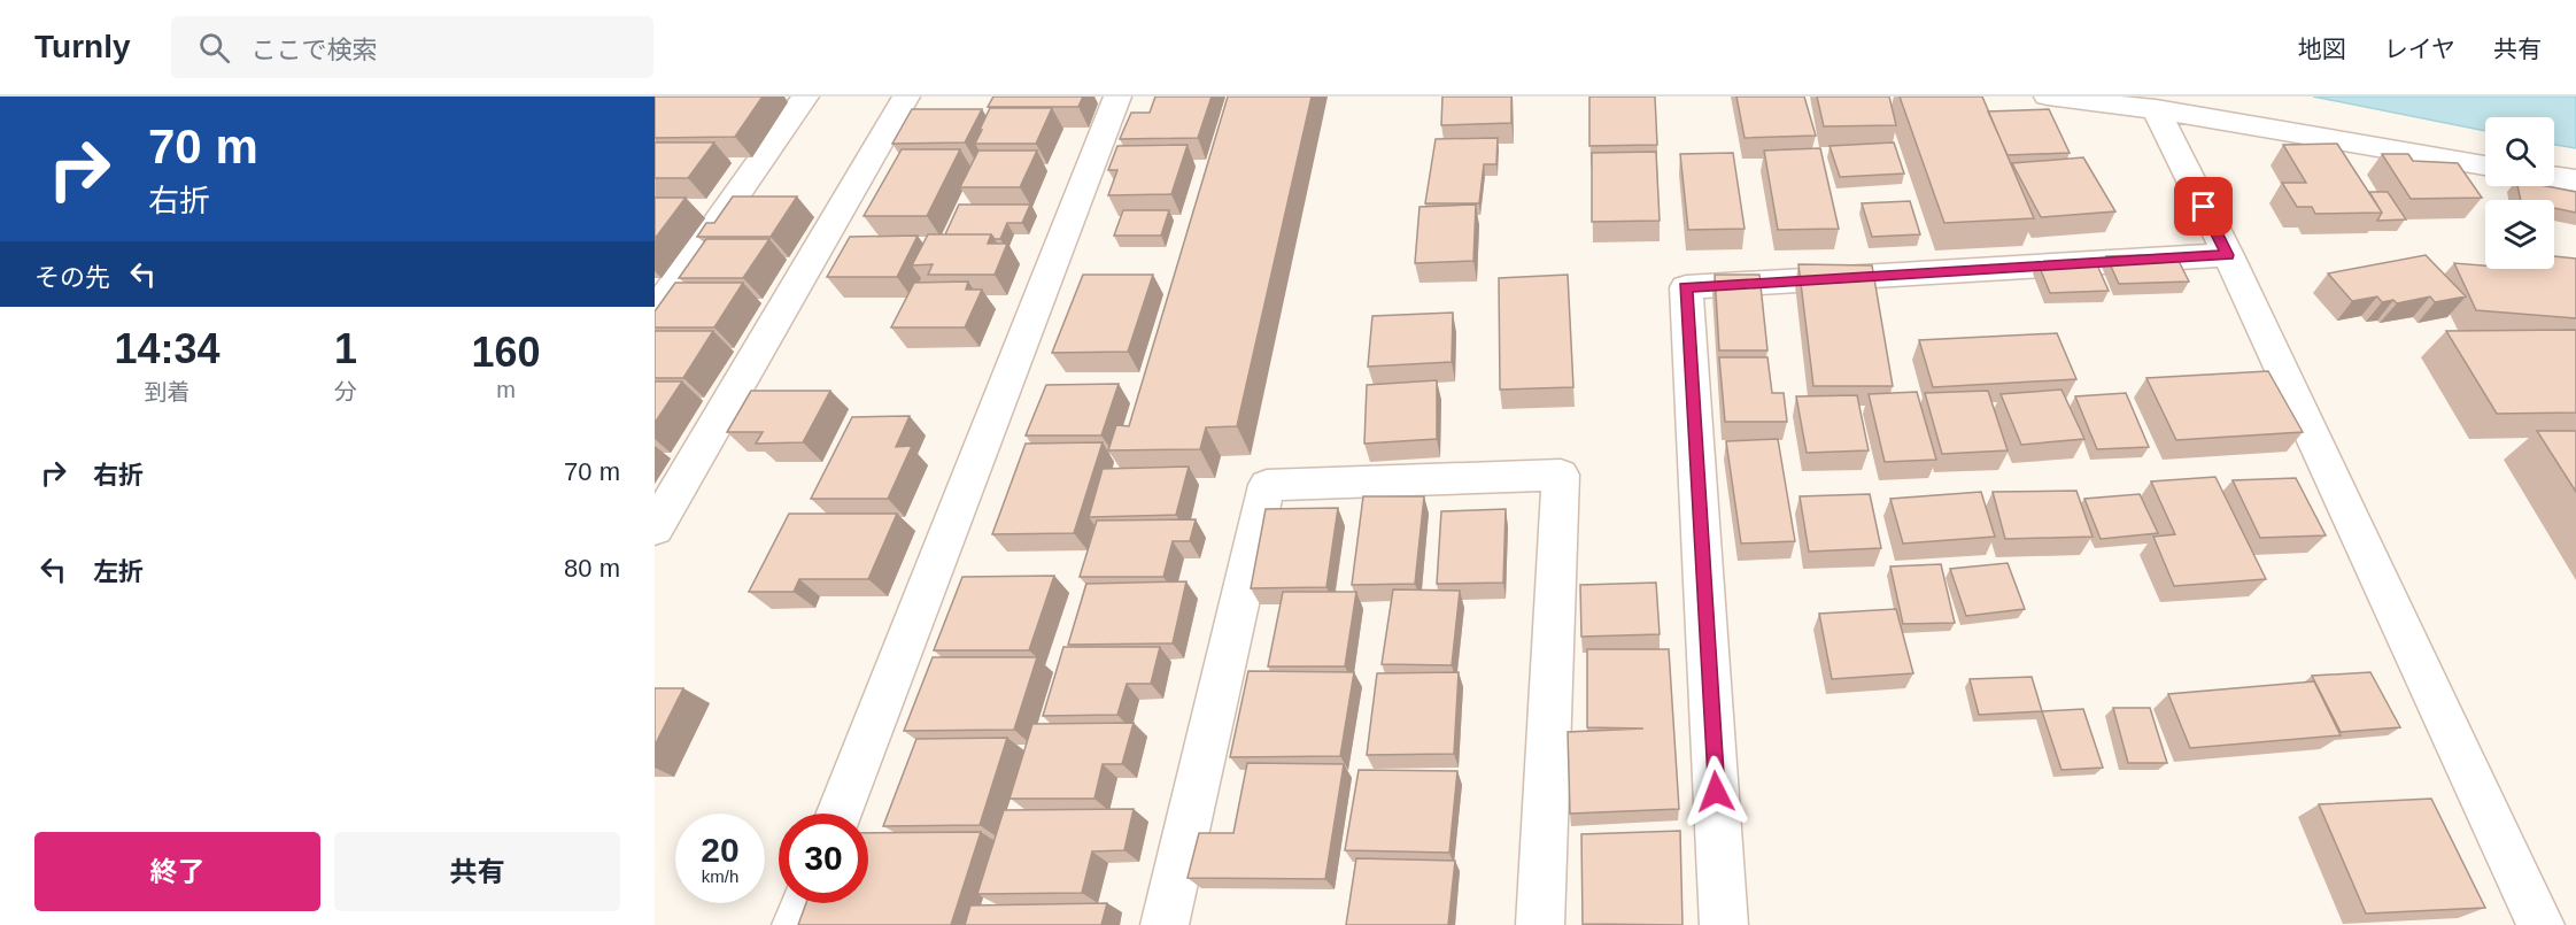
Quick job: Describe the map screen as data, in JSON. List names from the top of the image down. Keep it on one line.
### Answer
{"page":{"header":"Turnly","search":"ここで検索","nav":["地図","レイヤ","共有"],"turn":["70 m","右折"],"then":"その先","eta":["14:34","到着","1","分","160","m"],"list":[{"name":"右折","value":"70 m"},{"name":"左折","value":"80 m"}],"speed":"20 km/h","limit":"30","buttons":["終了","共有"]}}
